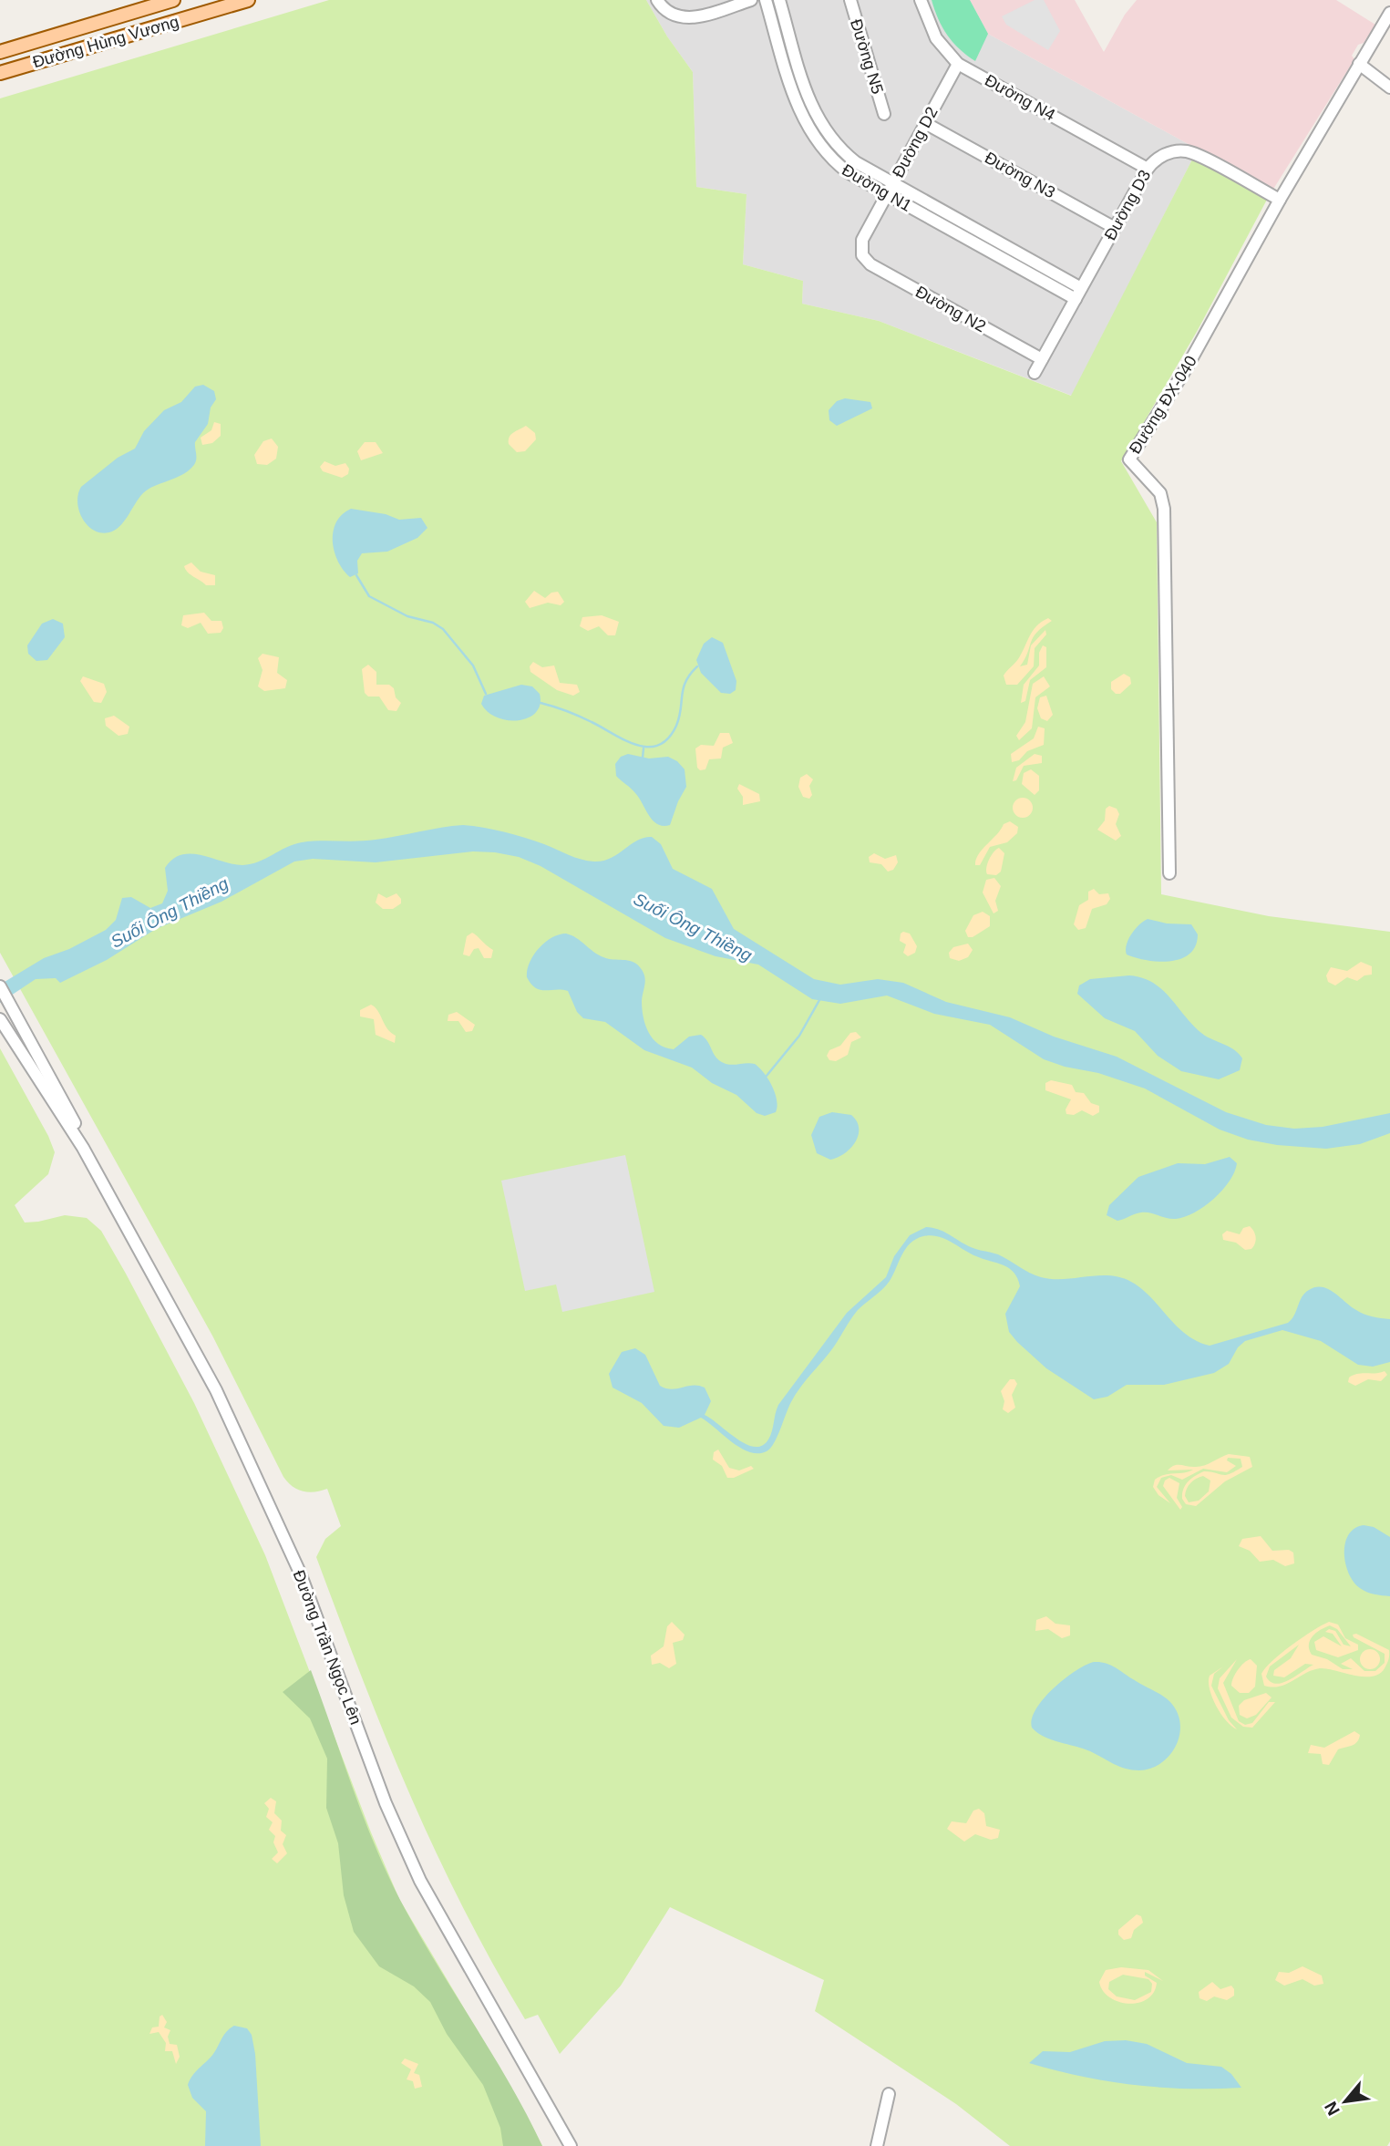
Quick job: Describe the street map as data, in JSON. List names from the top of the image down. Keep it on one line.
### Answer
{"streets":{"main road":["Đường Hùng Vương"],"street":["Đường N5","Đường N4","Đường D2","Đường N3","Đường N1","Đường D3","Đường N2","Đường ĐX-040","Đường Trần Ngọc Lên"]},"crossings":[["Đường N4","Đường D2"],["Đường N4","Đường D3"],["Đường D2","Đường N3"],["Đường D2","Đường N1"],["Đường D2","Đường N2"],["Đường N3","Đường D3"],["Đường N1","Đường D3"],["Đường D3","Đường N2"],["Đường D3","Đường ĐX-040"]],"water":["Suối Ông Thiềng"],"north":"bottom left"}
